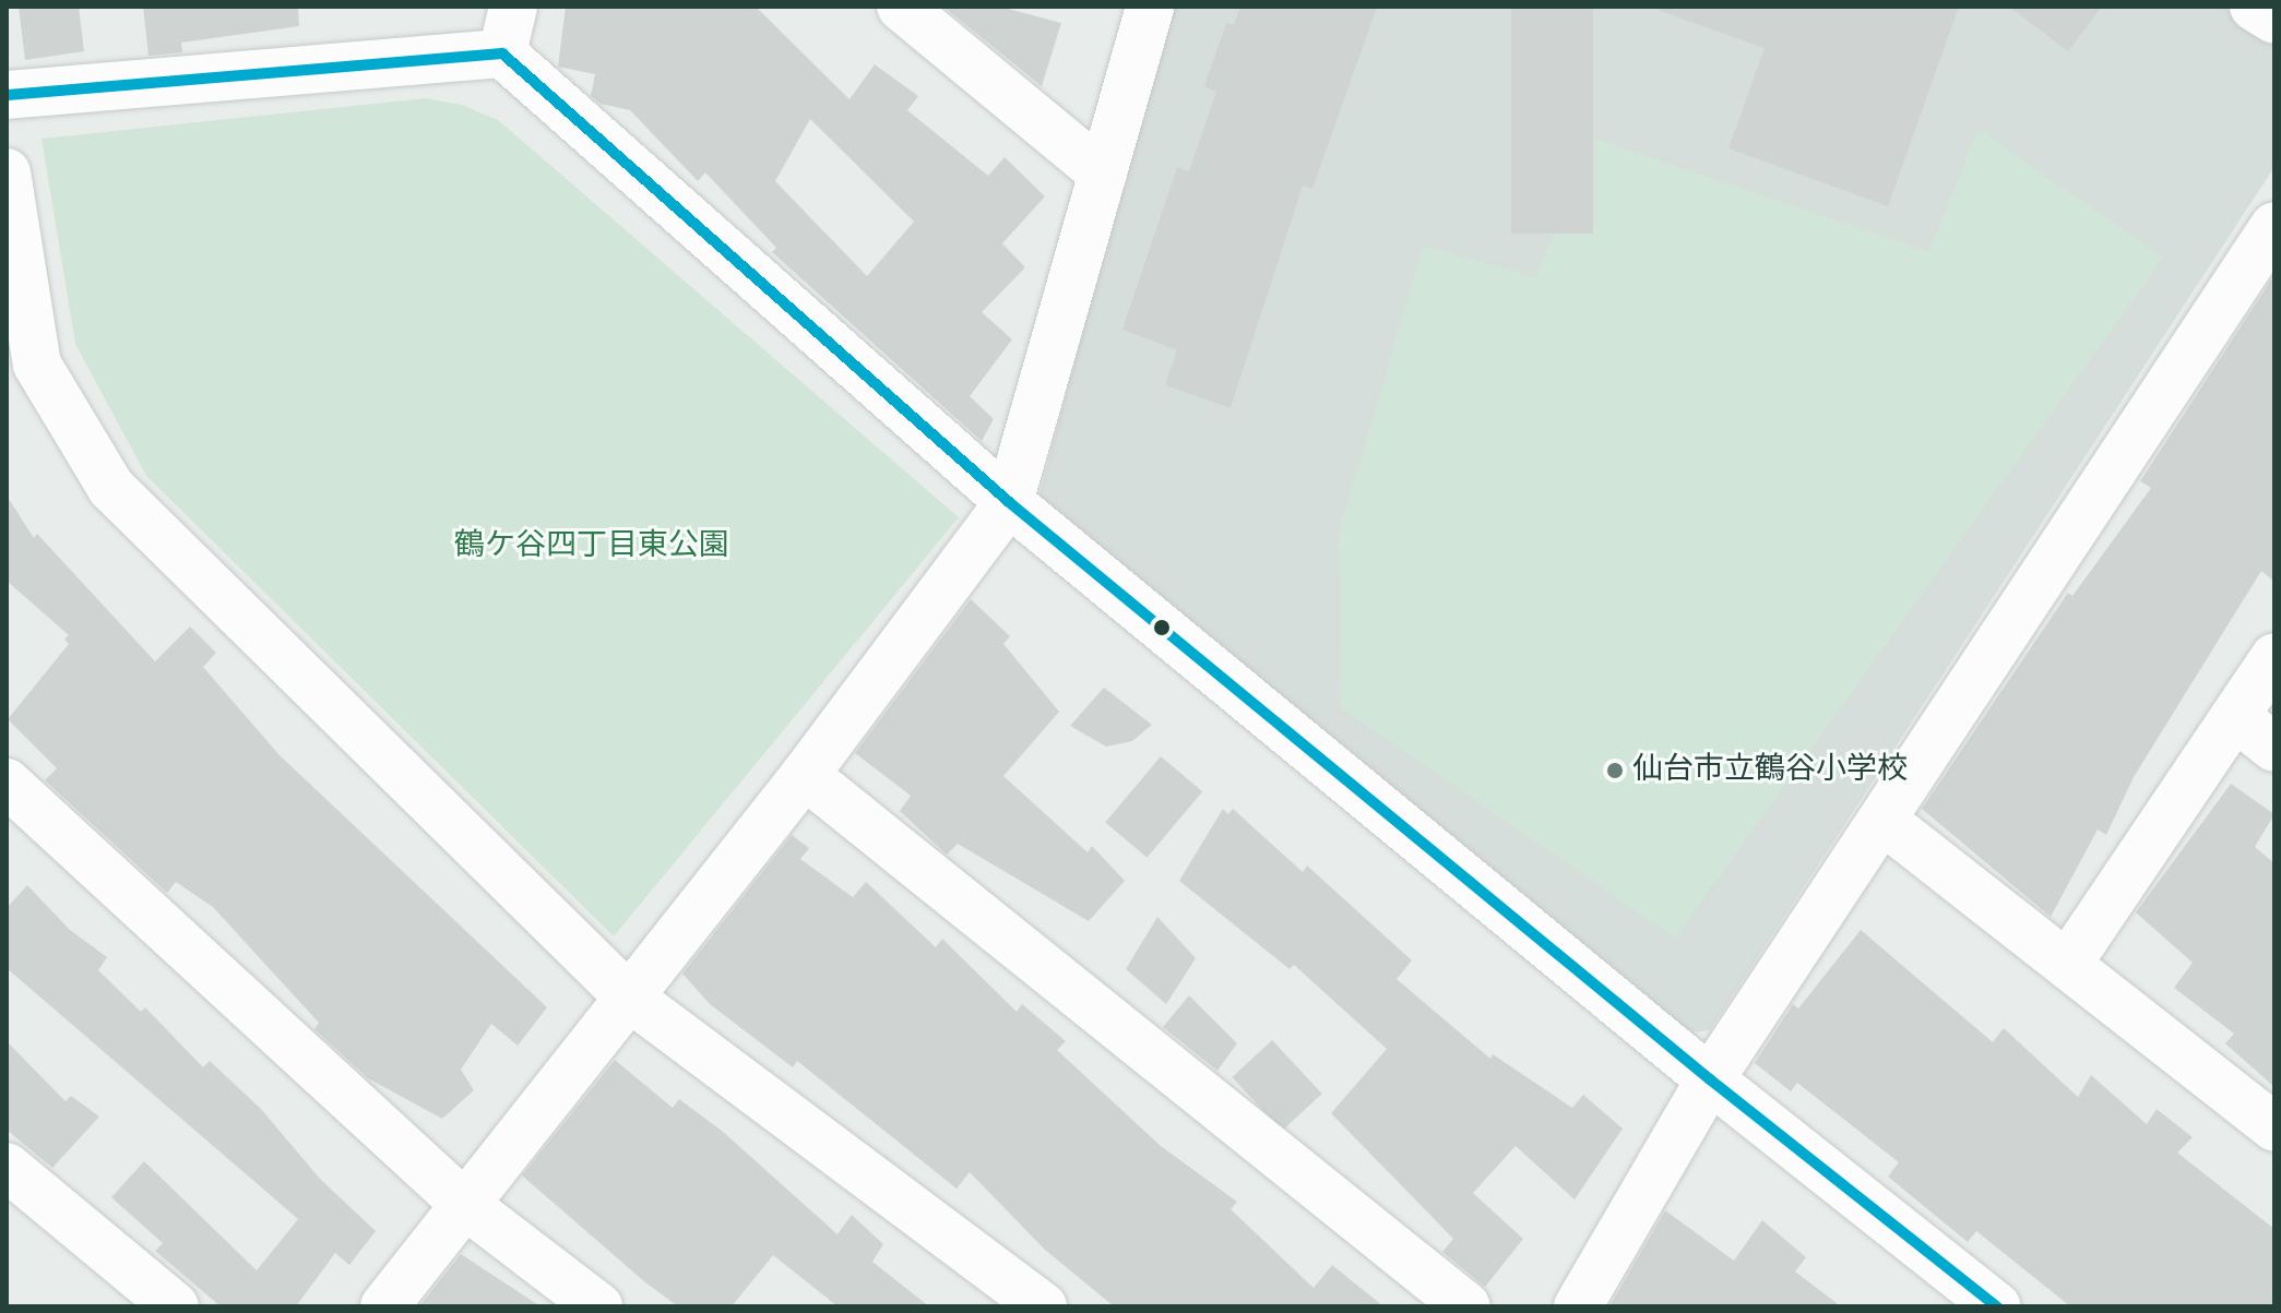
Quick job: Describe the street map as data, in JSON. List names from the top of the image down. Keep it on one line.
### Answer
{"parks":["鶴ケ谷四丁目東公園"],"places":["仙台市立鶴谷小学校"]}
